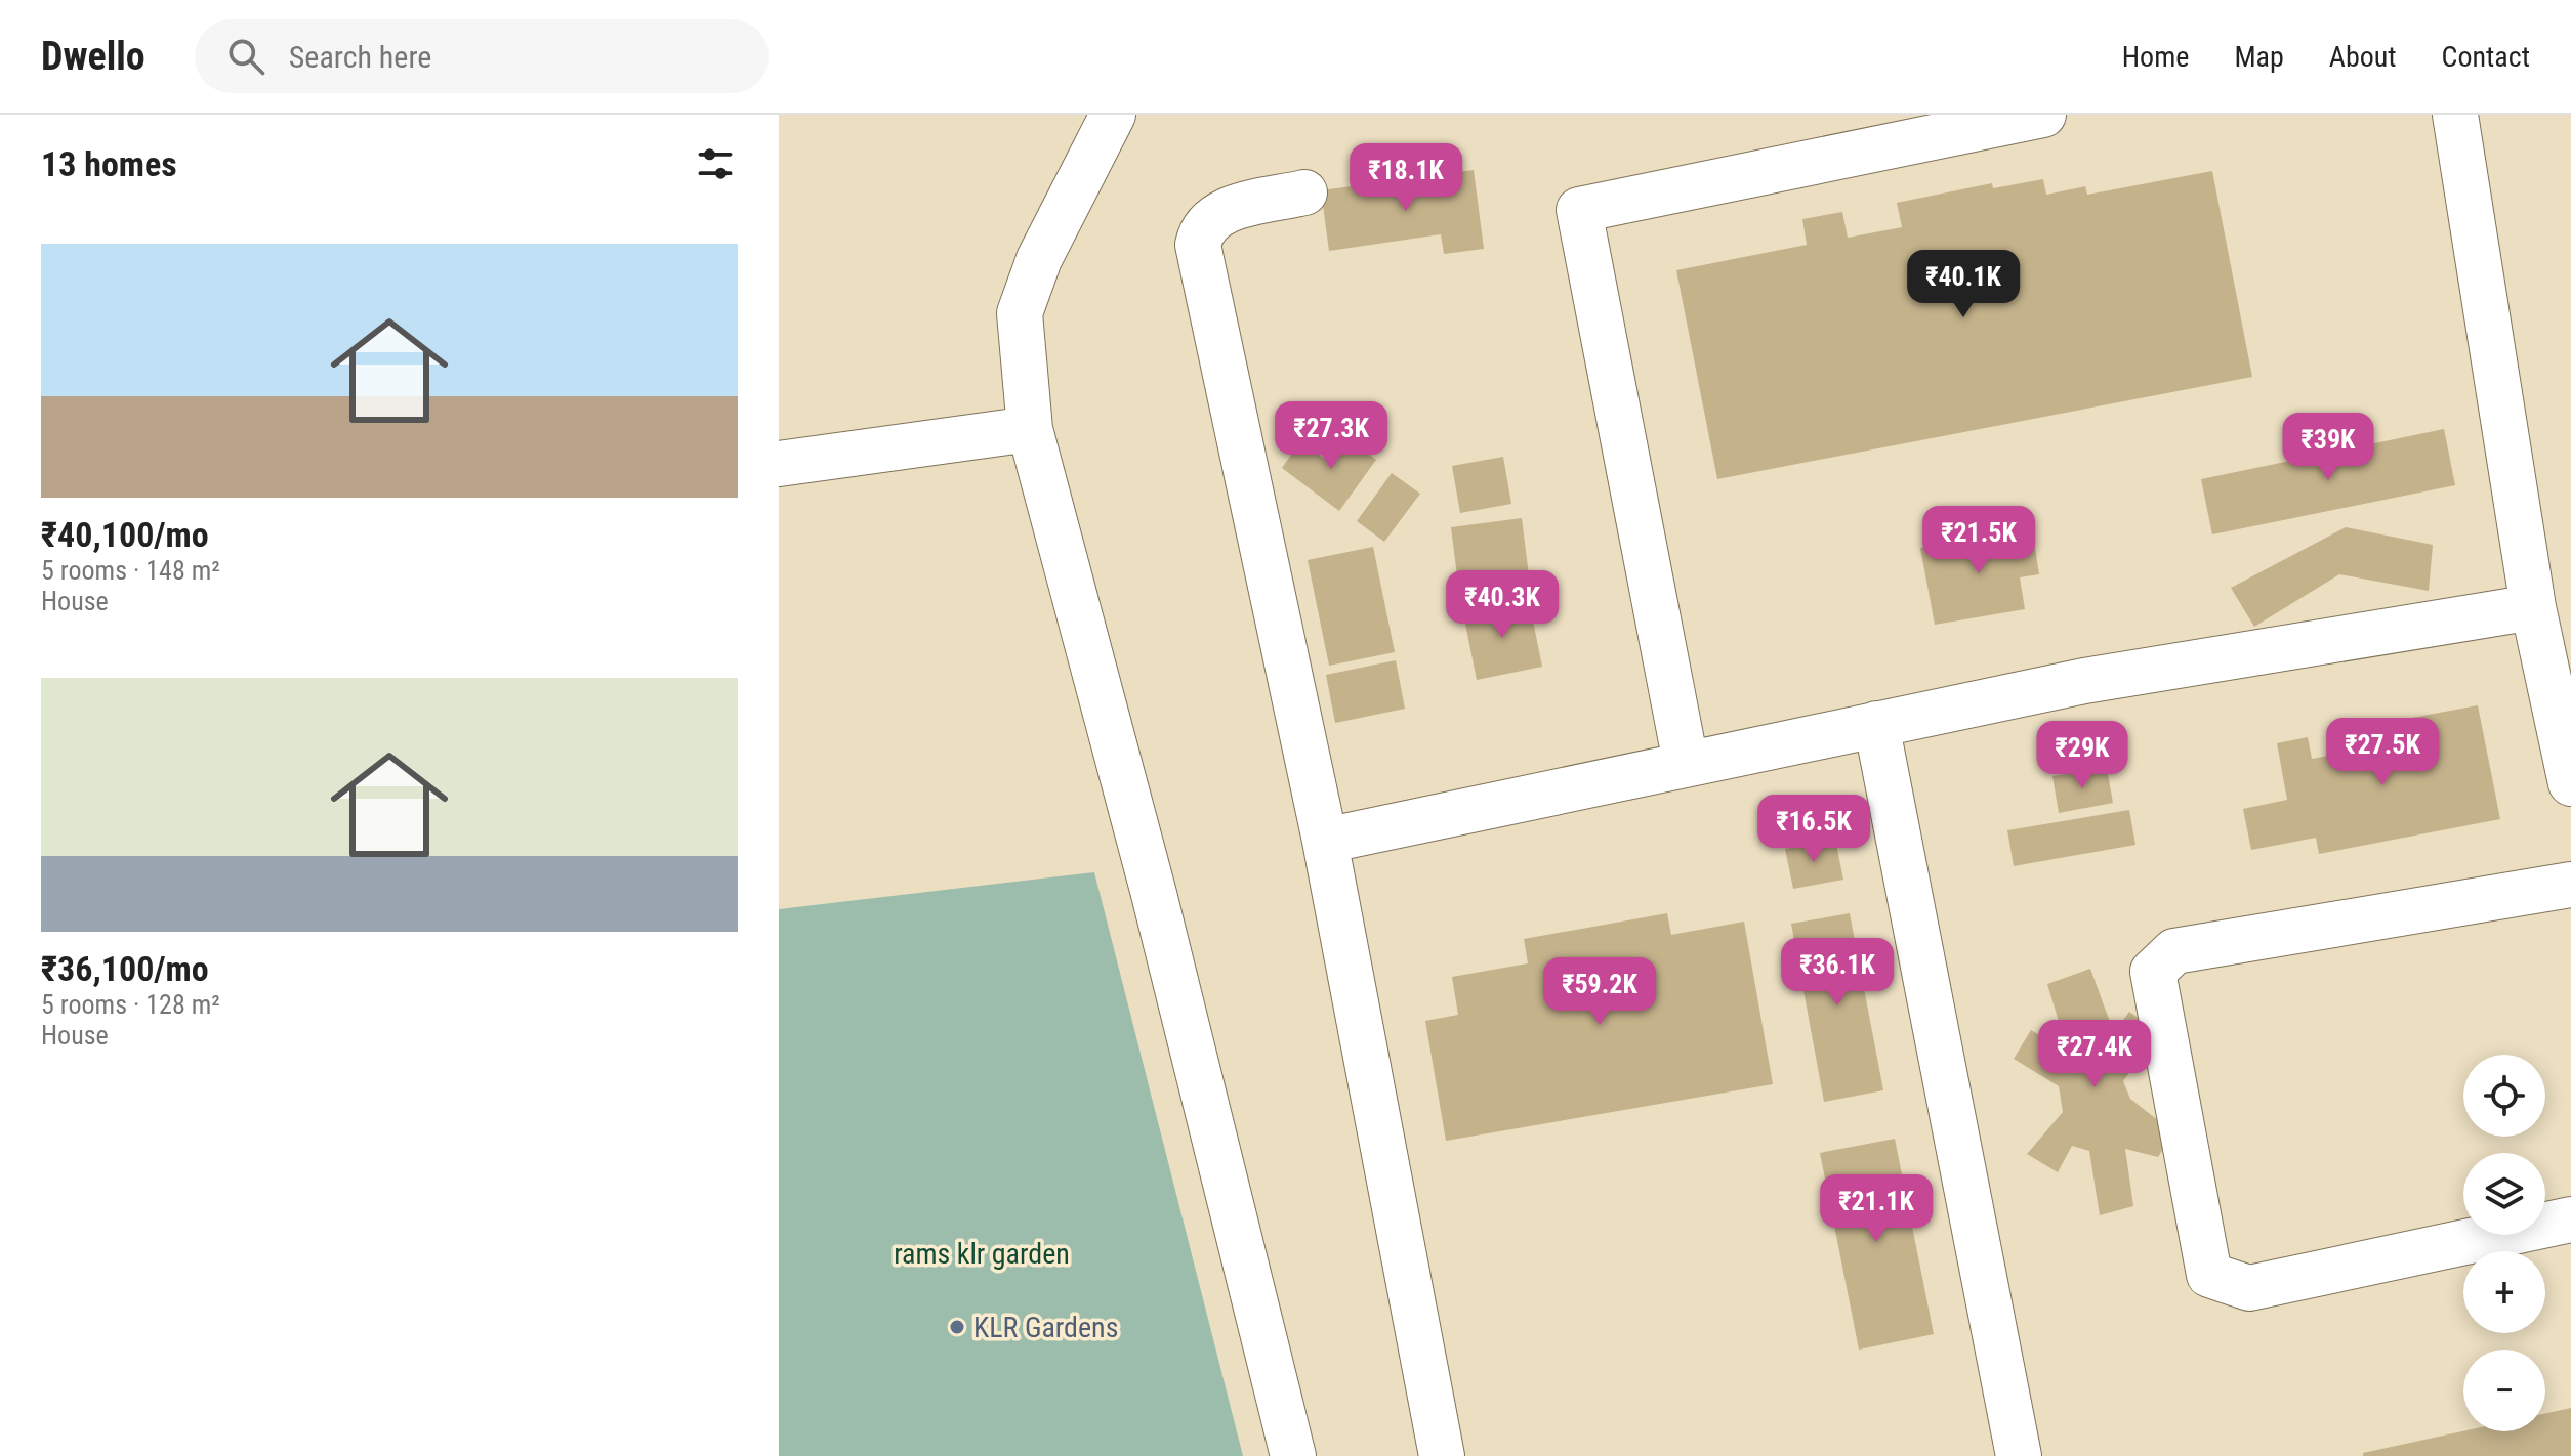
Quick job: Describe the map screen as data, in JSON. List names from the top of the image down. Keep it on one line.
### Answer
{"parks":["rams klr garden"],"places":["KLR Gardens"],"page":{"header":"Dwello","search":"Search here","nav":["Home","Map","About","Contact"],"heading":"13 homes","price":["₹18.1K","₹40.1K","₹27.3K","₹39K","₹21.5K","₹40.3K","₹27.5K","₹29K","₹16.5K","₹36.1K","₹59.2K","₹27.4K","₹21.1K"],"list":[{"name":"₹40,100/mo","note":"5 rooms · 148 m² · House"},{"name":"₹36,100/mo","note":"5 rooms · 128 m² · House"}],"map_buttons":["+","−"]}}
